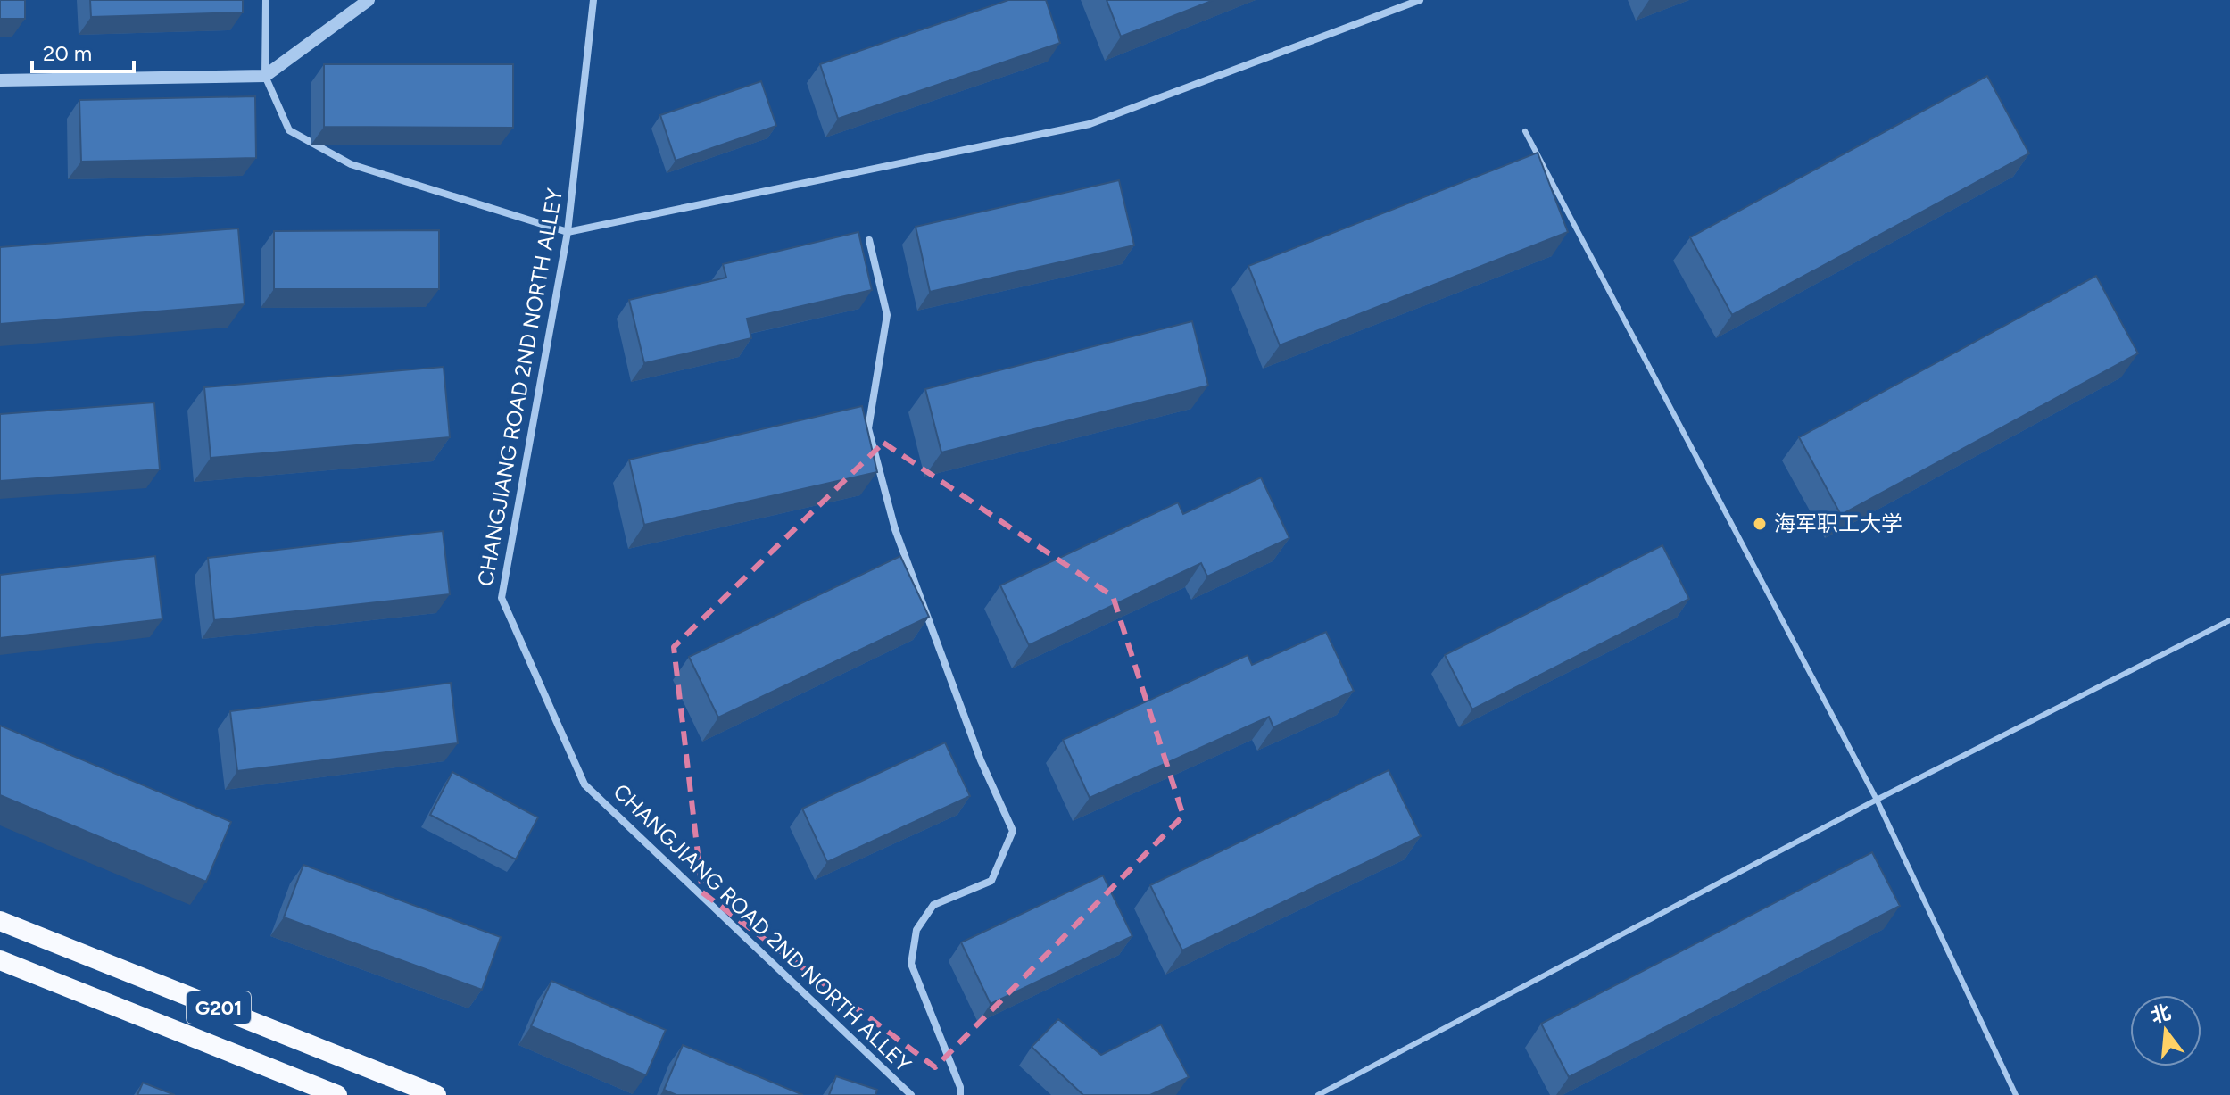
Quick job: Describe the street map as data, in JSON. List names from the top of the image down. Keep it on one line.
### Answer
{"streets":{"highway":["G201"],"street":["CHANGJIANG ROAD 2ND NORTH ALLEY"]},"places":["海军职工大学"],"scale_bar":"20 m","north":"top"}
